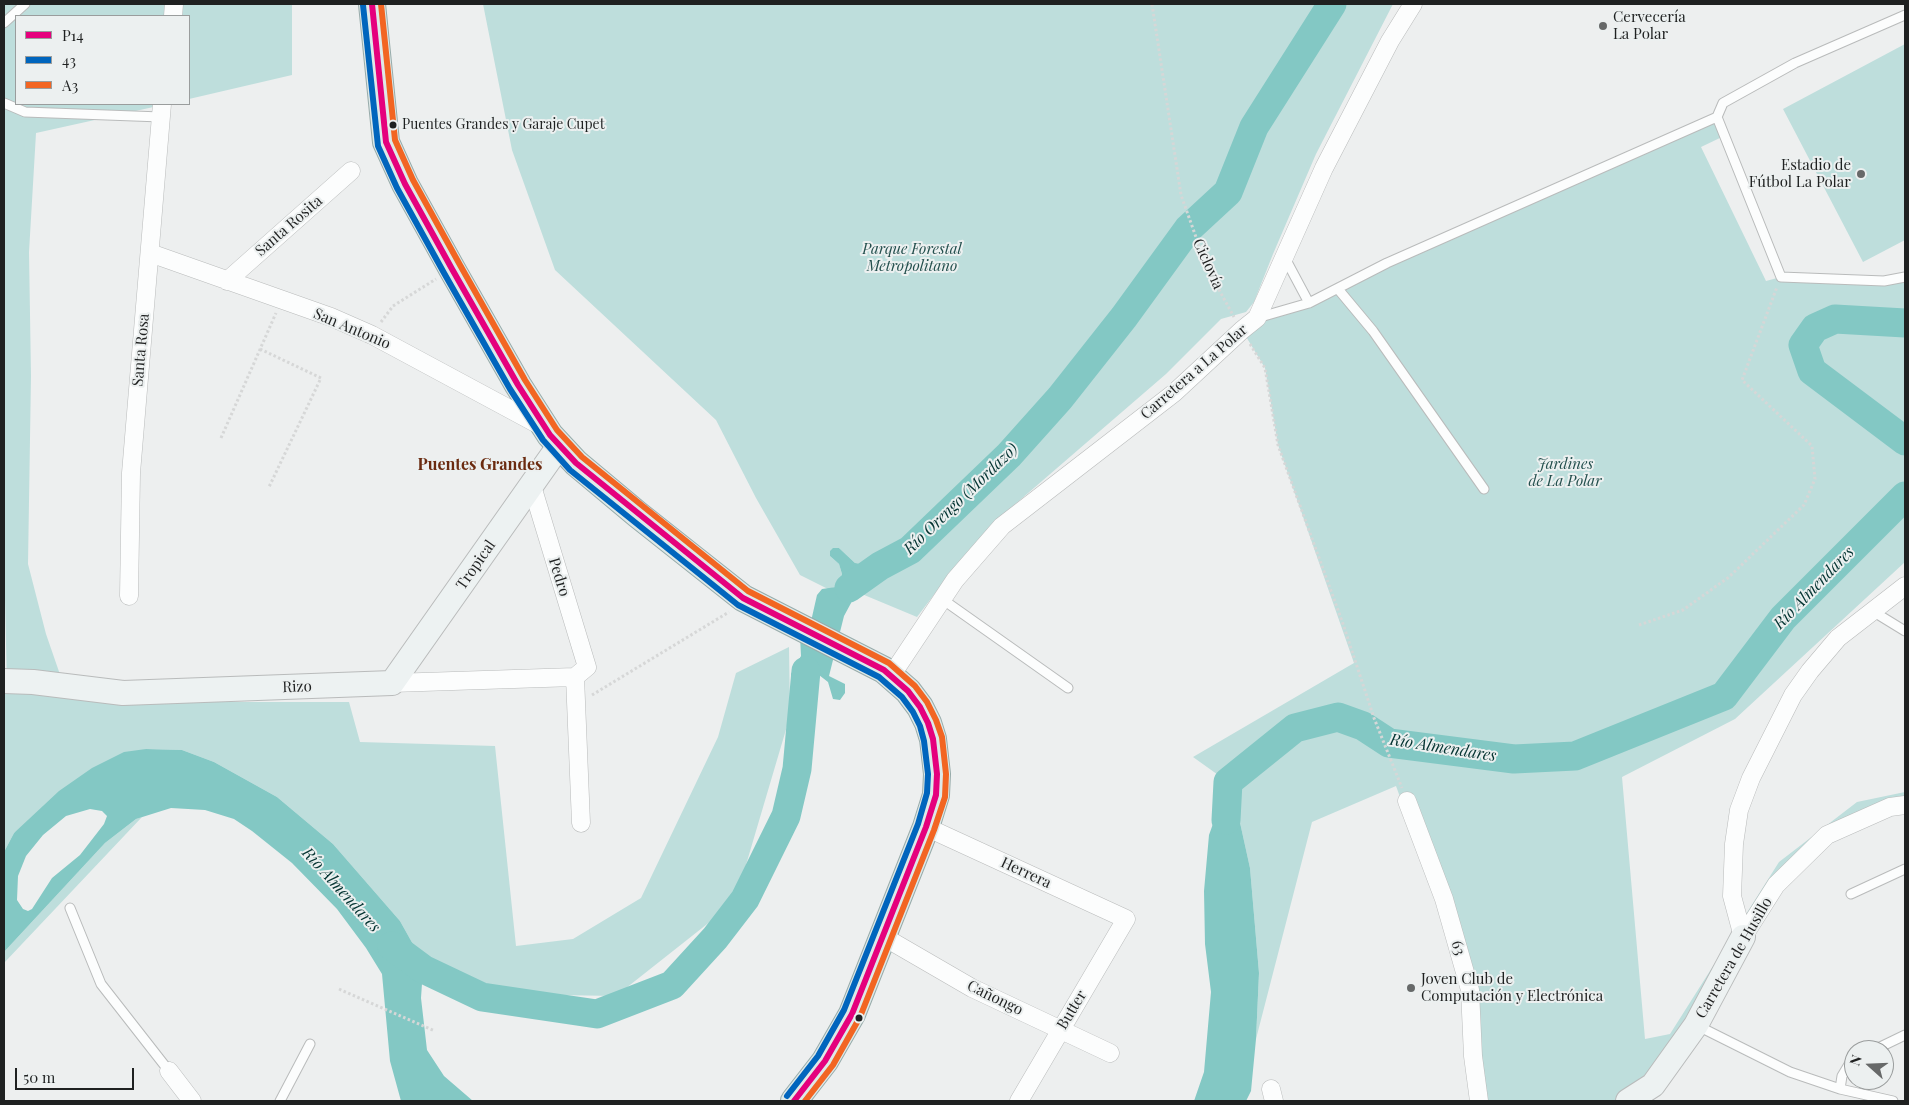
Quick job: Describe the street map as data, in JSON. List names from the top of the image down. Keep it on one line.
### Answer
{"streets":{"street":["Santa Rosita","San Antonio","Santa Rosa","Carretera a La Polar","Tropical","Pedro","Rizo","Herrera","63","Carretera de Husillo","Cañongo","Butter"],"path":["Ciclovía"]},"crossings":[["Santa Rosita","San Antonio"],["Ciclovía","Carretera a La Polar"],["San Antonio","Santa Rosa"],["San Antonio","Tropical"],["Tropical","Pedro"],["Tropical","Rizo"],["Pedro","Rizo"],["Herrera","Butter"],["Cañongo","Butter"]],"districts":["Puentes Grandes"],"water":["Río Orengo (Mordazo)","Río Almendares"],"parks":["Parque Forestal Metropolitano","Jardines de La Polar"],"places":["Cervecería La Polar","Puentes Grandes y Garaje Cupet","Estadio de Fútbol La Polar","Joven Club de Computación y Electrónica"],"lines":["transit line P14","transit line A3","transit line 43"],"legend":["P14","43","A3"],"scale_bar":"50 m","north":"left"}
